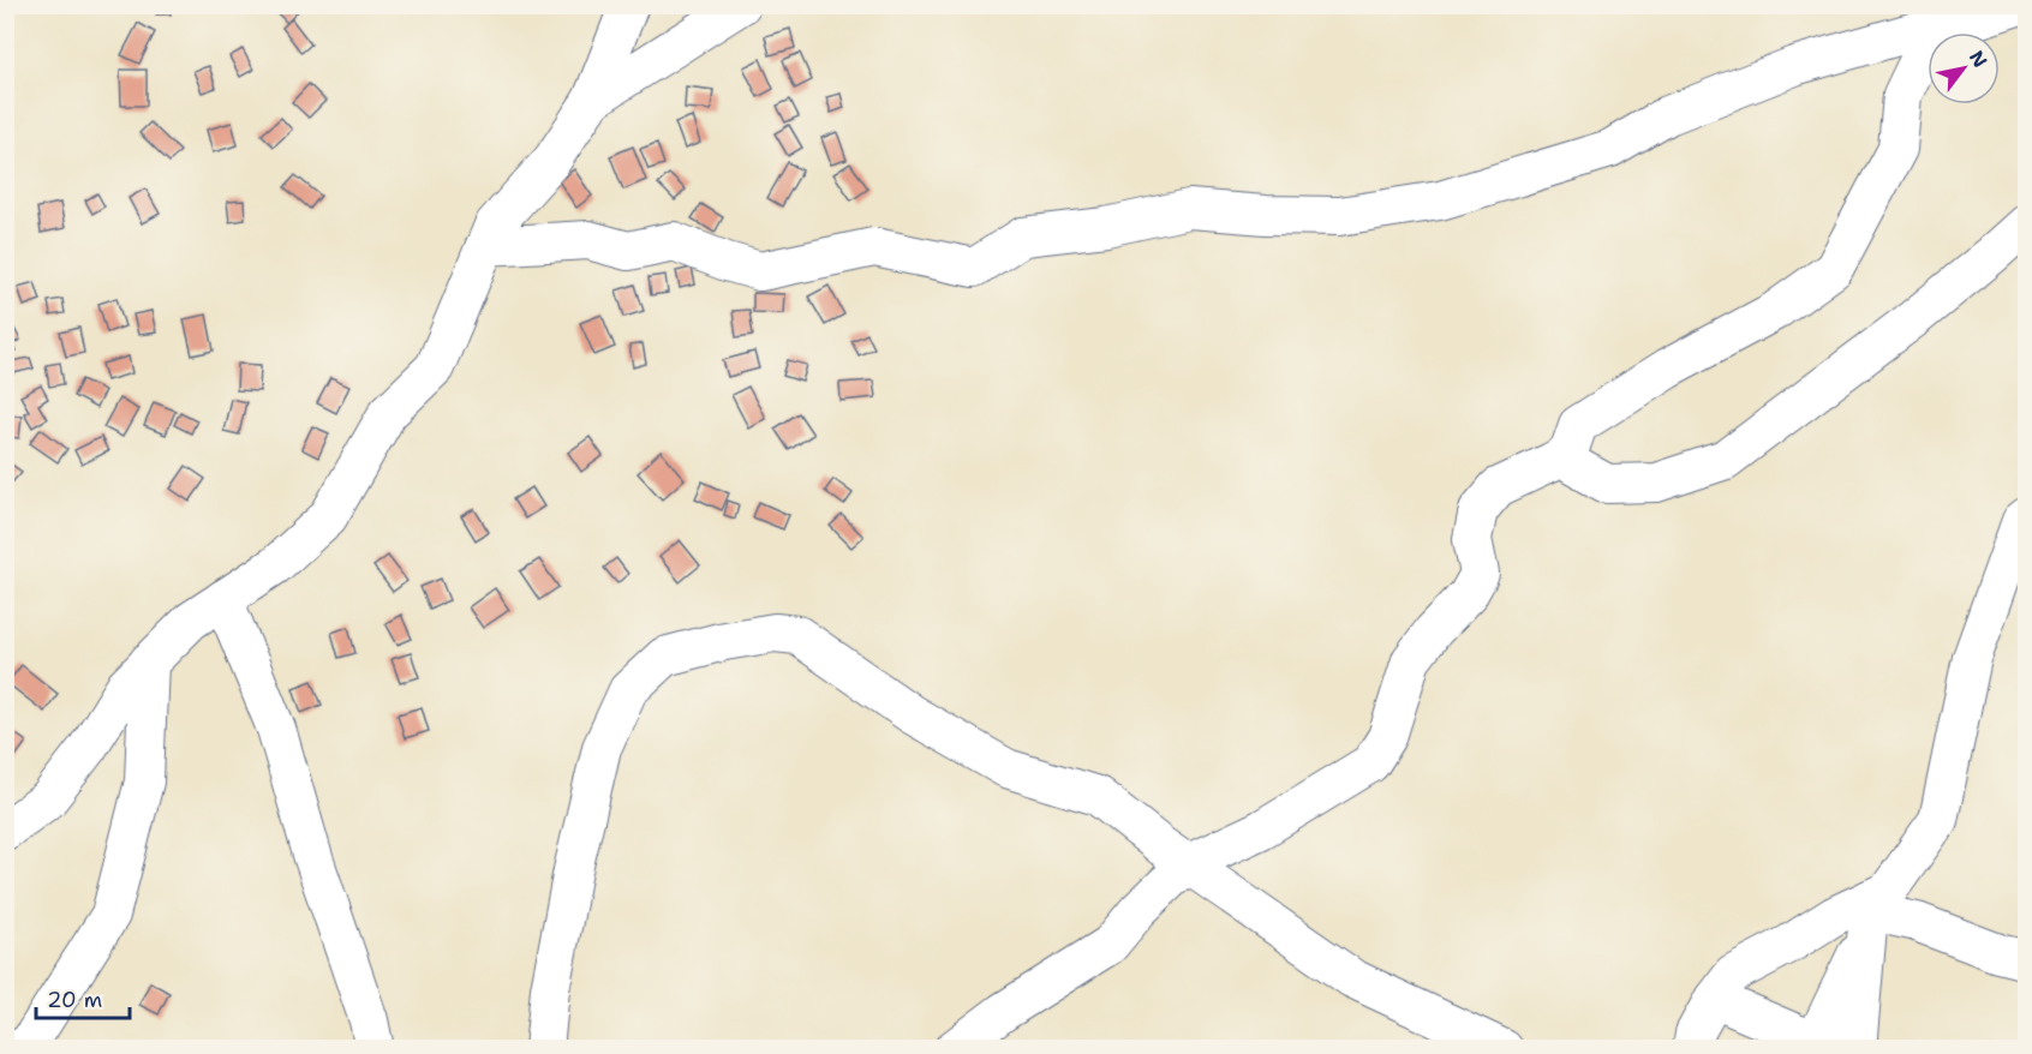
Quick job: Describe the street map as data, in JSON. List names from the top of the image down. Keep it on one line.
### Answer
{"scale_bar":"20 m","north":"top right"}
